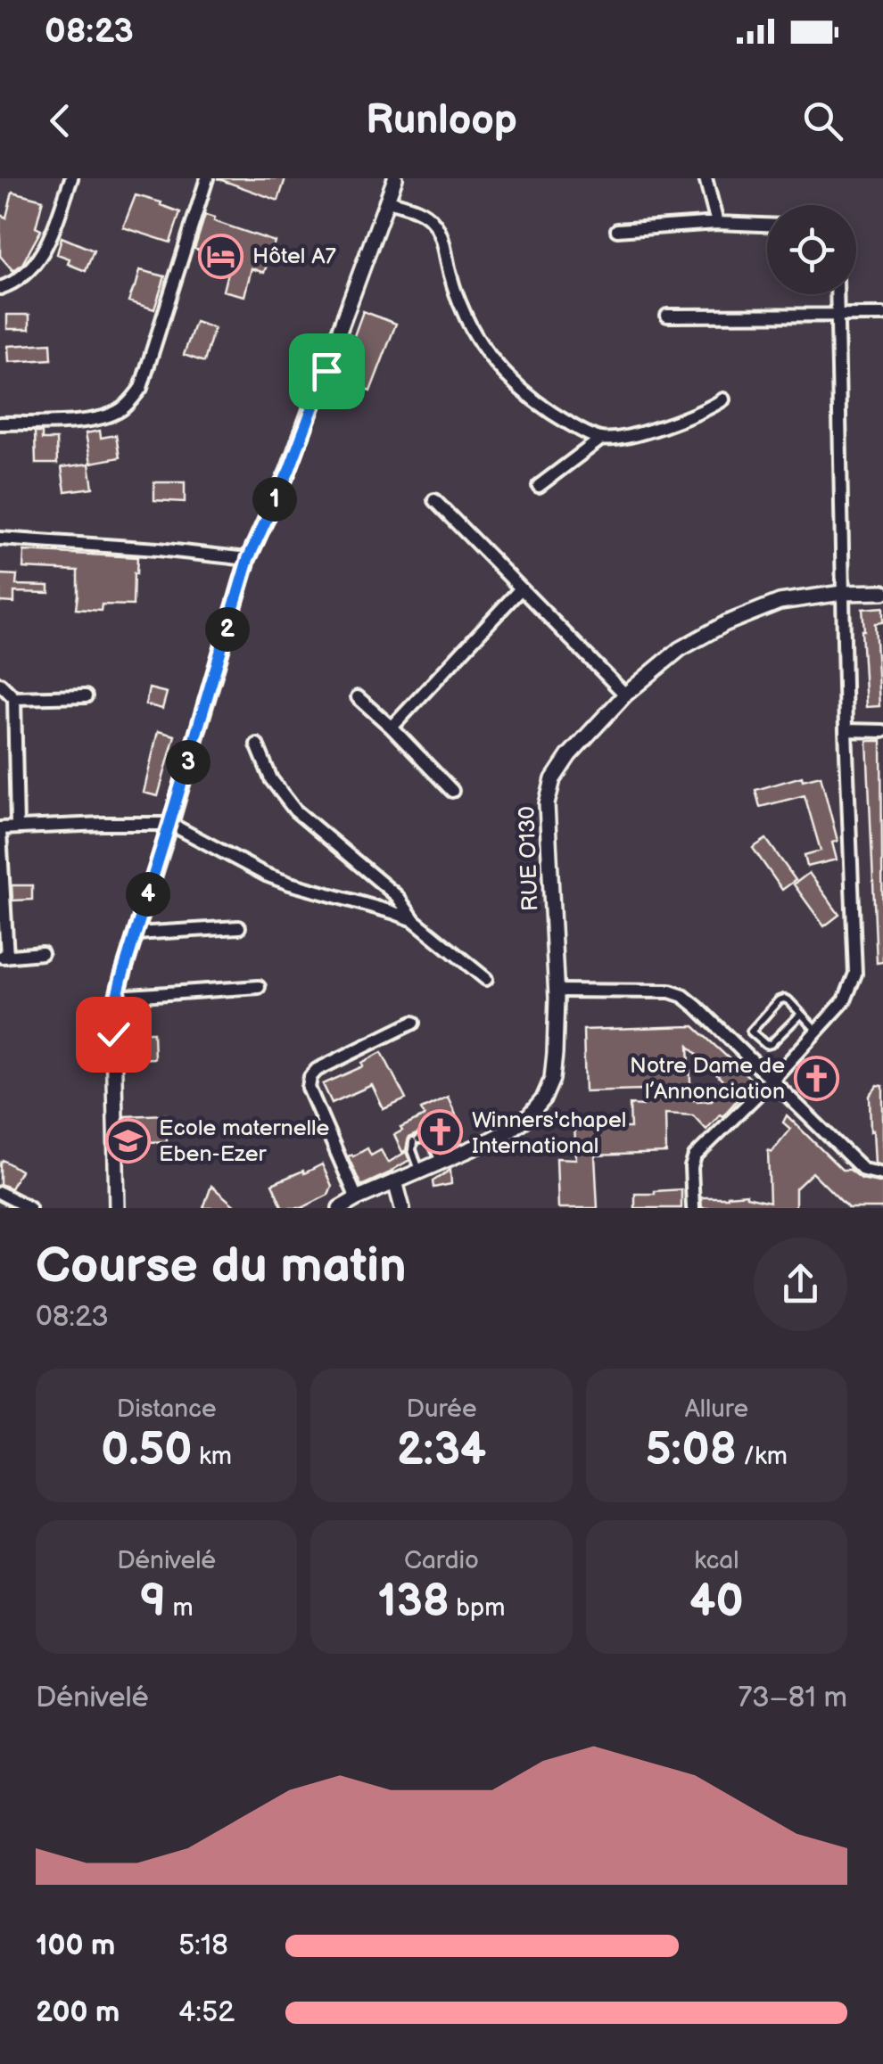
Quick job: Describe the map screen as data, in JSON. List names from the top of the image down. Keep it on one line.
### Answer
{"streets":{"street":["RUE O130"]},"places":{"hotel":["Hôtel A7"],"church":["Notre Dame de l’Annonciation","Winners'chapel International"],"school or university":["Ecole maternelle Eben-Ezer"]},"page":{"status":"08:23","header":"Runloop","pins":["1","2","3","4"],"heading":["Course du matin","08:23"],"stats":[["Distance","0.50 km"],["Durée","2:34"],["Allure","5:08 /km"],["Dénivelé","9 m"],["Cardio","138 bpm"],["kcal","40"]],"chart":["Dénivelé","73–81 m"],"list":[{"name":"100 m","note":"5:18"},{"name":"200 m","note":"4:52"}]}}
